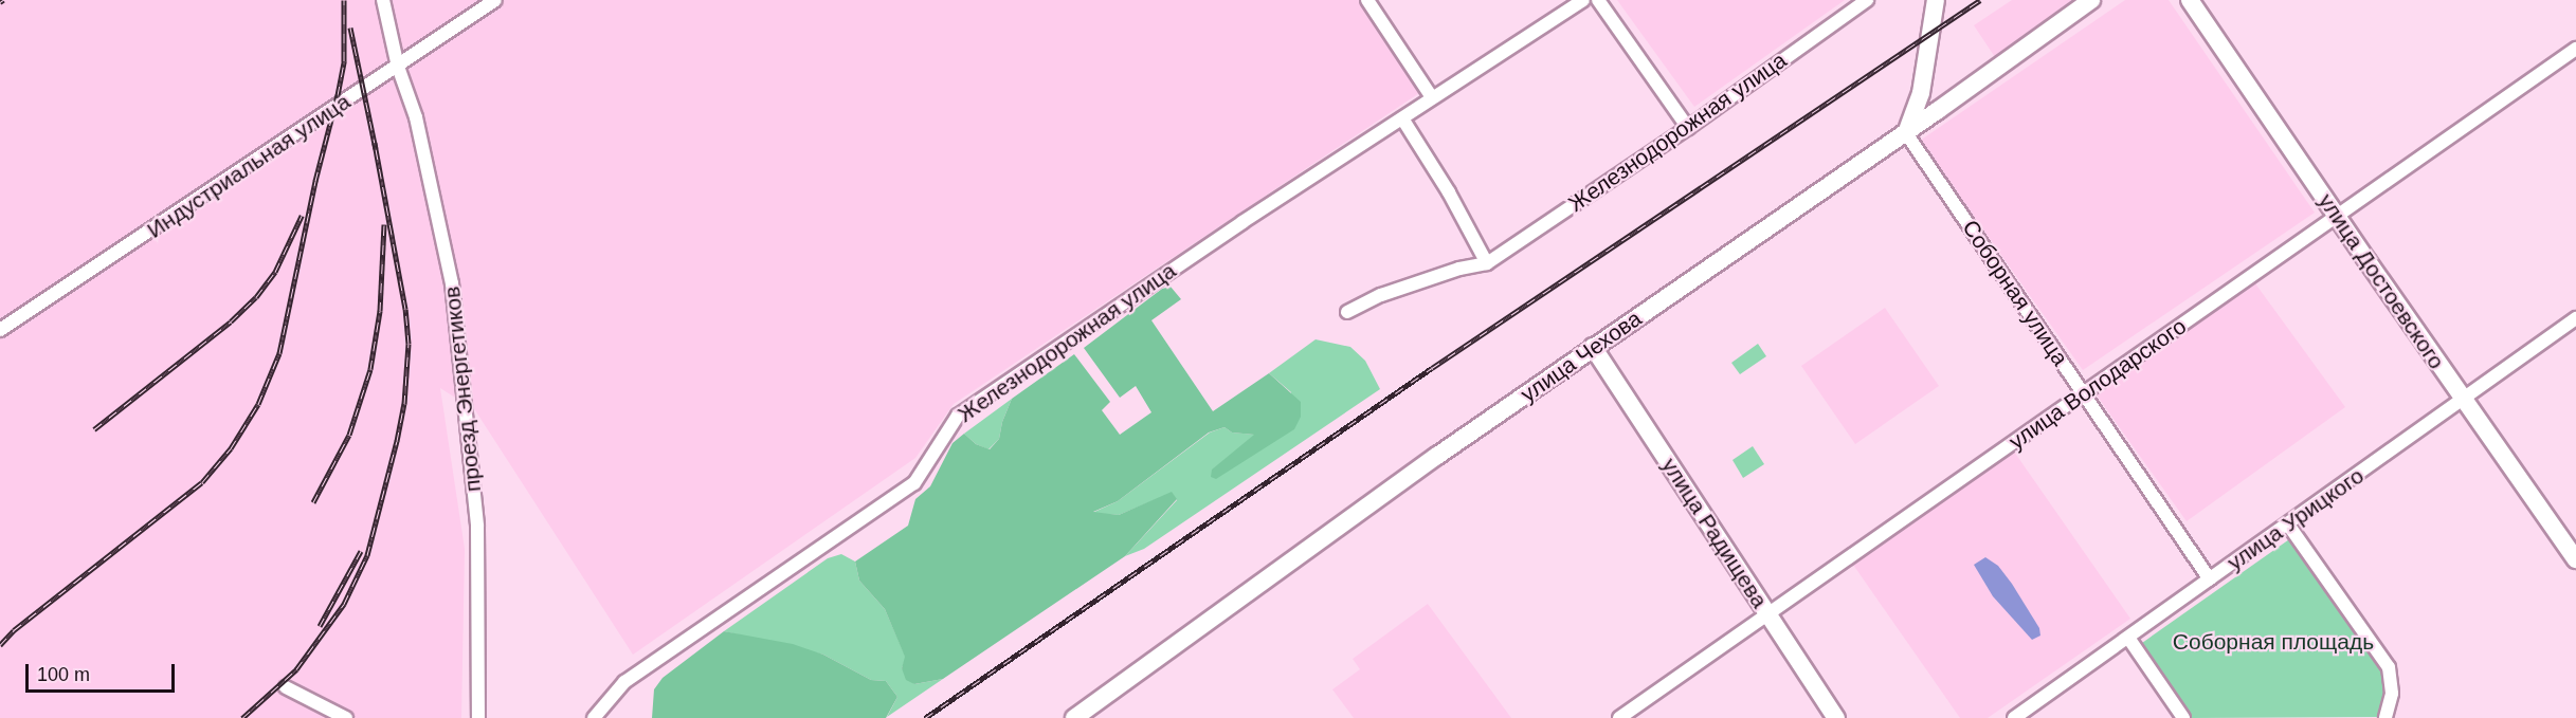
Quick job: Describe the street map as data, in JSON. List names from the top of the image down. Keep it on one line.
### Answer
{"streets":{"street":["Железнодорожная улица","Индустриальная улица","улица Достоевского","Соборная улица","улица Чехова","улица Володарского","проезд Энергетиков","улица Урицкого","улица Радищева"]},"crossings":[["Индустриальная улица","проезд Энергетиков"],["улица Достоевского","улица Володарского"],["улица Достоевского","улица Урицкого"],["Соборная улица","улица Чехова"],["Соборная улица","улица Володарского"],["Соборная улица","улица Урицкого"],["улица Чехова","улица Радищева"],["улица Володарского","улица Радищева"]],"parks":["Соборная площадь"],"scale_bar":"100 m"}
